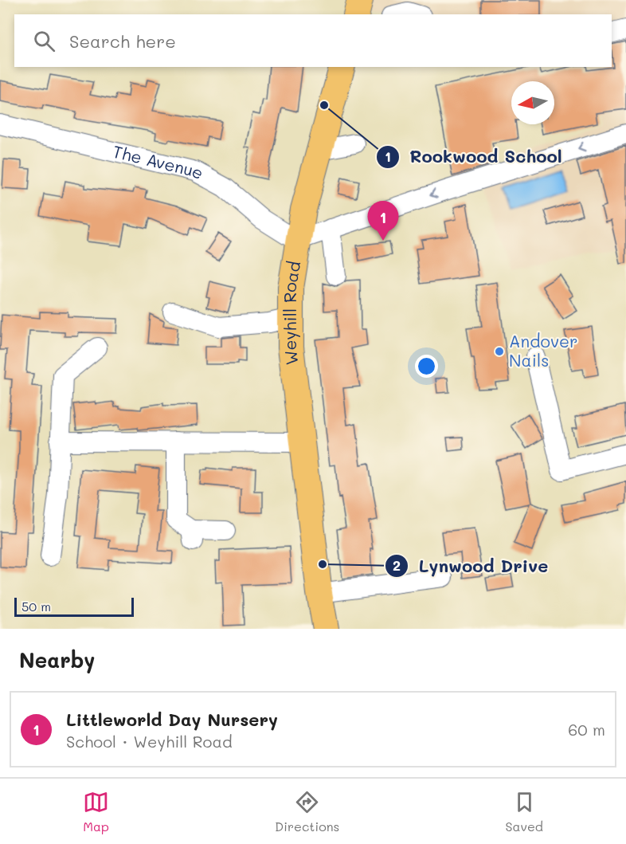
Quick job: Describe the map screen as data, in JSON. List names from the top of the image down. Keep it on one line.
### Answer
{"streets":{"main road":["Weyhill Road"],"street":["The Avenue"]},"crossings":[["The Avenue","Weyhill Road"]],"places":["Rookwood School","Andover Nails","Lynwood Drive"],"scale_bar":"50 m","north":"left","page":{"search":"Search here","pins":"1","scale":"50 m","heading":"Nearby","list":[{"mark":"1","name":"Littleworld Day Nursery","note":"School · Weyhill Road","value":"60 m"}],"nav":["Map","Directions","Saved"]}}
